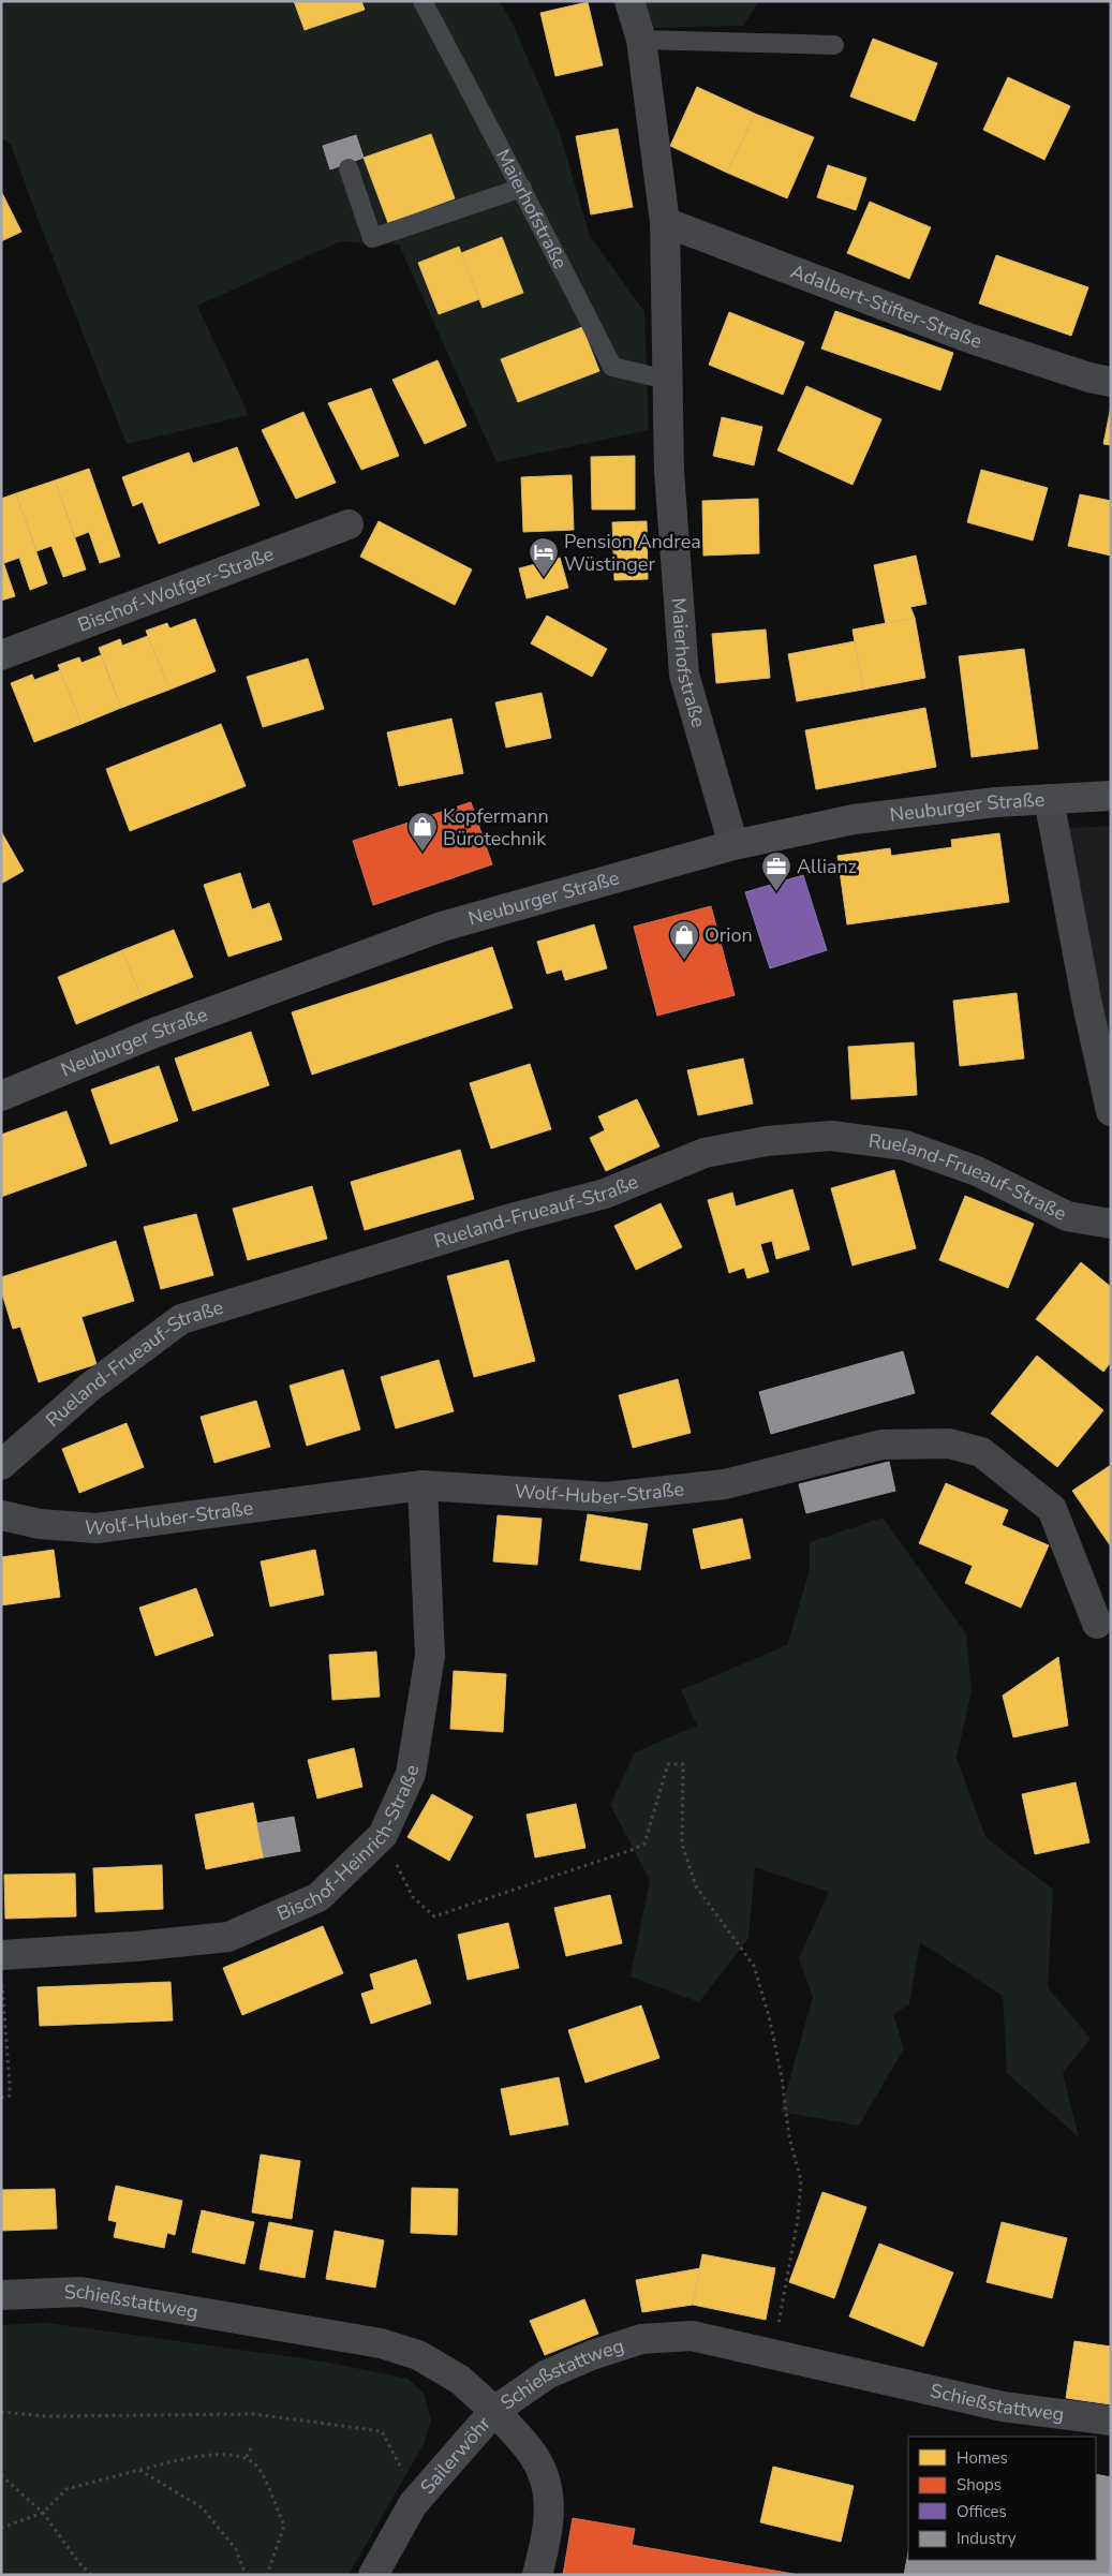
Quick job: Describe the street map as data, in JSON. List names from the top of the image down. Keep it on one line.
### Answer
{"streets":{"street":["Maierhofstraße","Adalbert-Stifter-Straße","Bischof-Wolfger-Straße","Neuburger Straße","Rueland-Frueauf-Straße","Wolf-Huber-Straße","Bischof-Heinrich-Straße","Schießstattweg","Sailerwöhr"]},"crossings":[["Maierhofstraße","Adalbert-Stifter-Straße"],["Maierhofstraße","Neuburger Straße"],["Wolf-Huber-Straße","Bischof-Heinrich-Straße"],["Schießstattweg","Sailerwöhr"]],"places":{"hotel":["Pension Andrea Wüstinger"],"shop":["Kopfermann Bürotechnik","Orion"],"office":["Allianz"]},"legend":["Homes","Shops","Offices","Industry"]}
